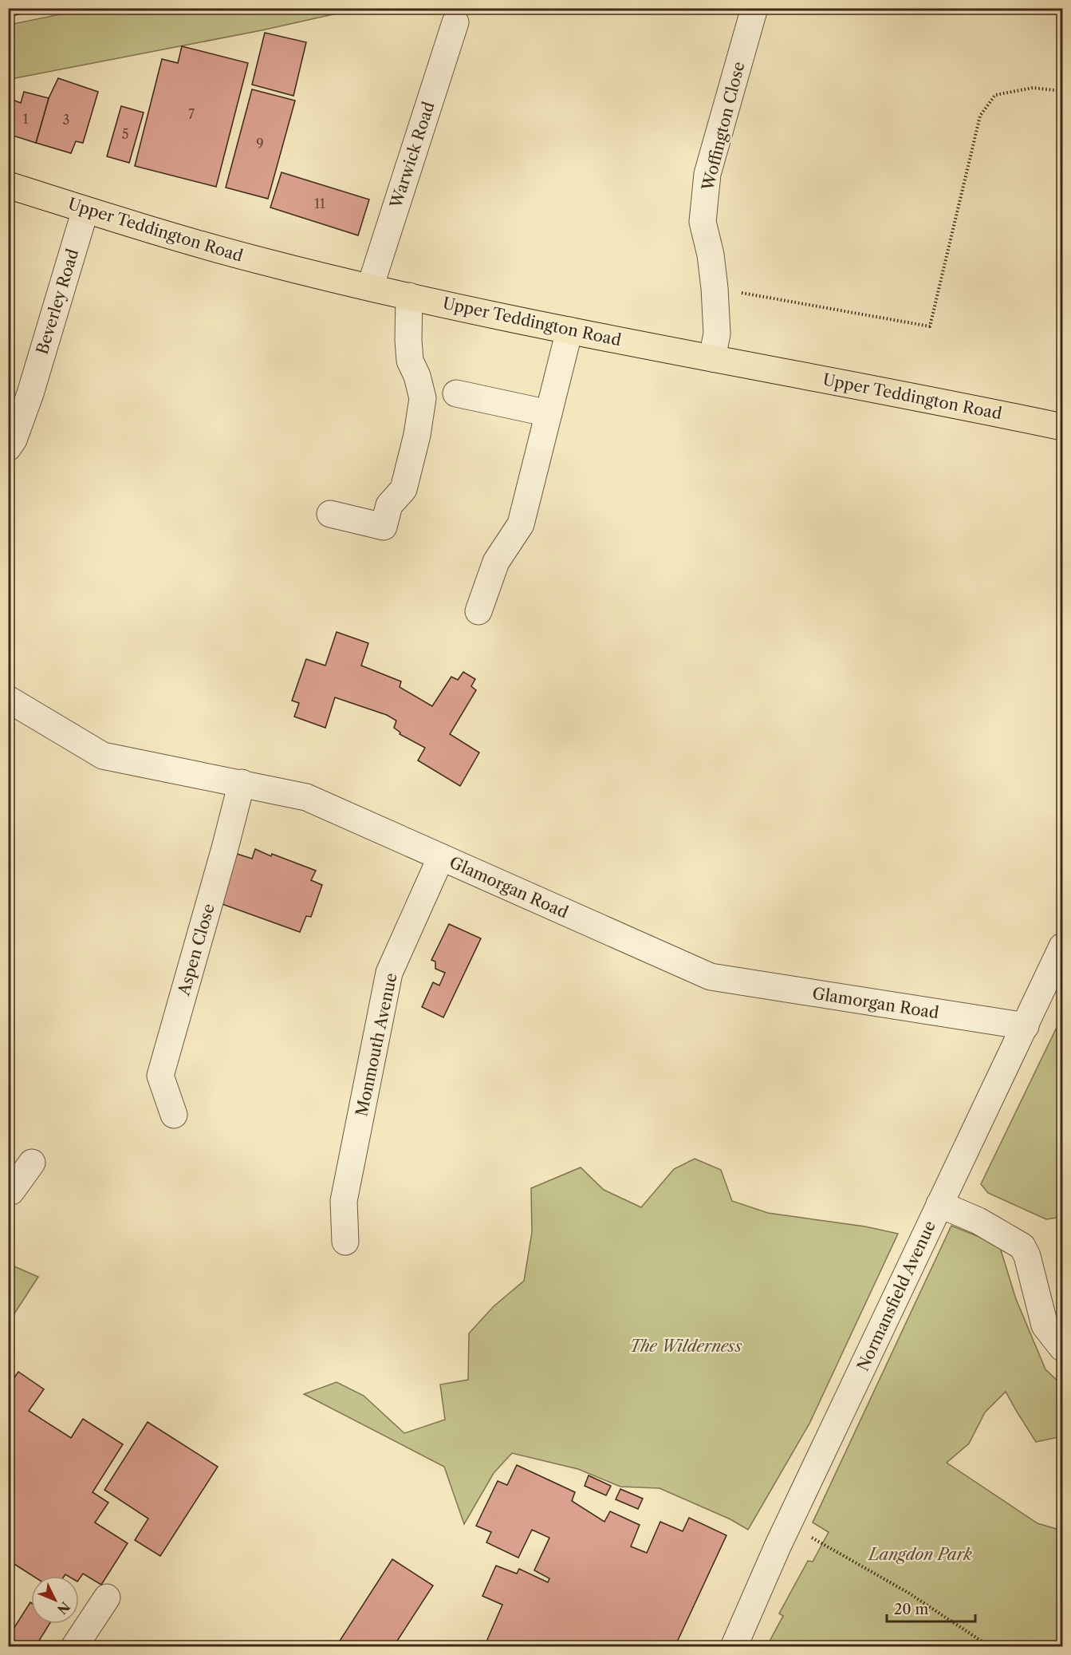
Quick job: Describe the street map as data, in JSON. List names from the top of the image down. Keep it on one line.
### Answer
{"streets":{"main road":["Upper Teddington Road"],"street":["Woffington Close","Warwick Road","Beverley Road","Glamorgan Road","Aspen Close","Monmouth Avenue","Normansfield Avenue"]},"crossings":[["Woffington Close","Upper Teddington Road"],["Warwick Road","Upper Teddington Road"],["Upper Teddington Road","Beverley Road"],["Glamorgan Road","Aspen Close"],["Glamorgan Road","Monmouth Avenue"],["Glamorgan Road","Normansfield Avenue"]],"parks":["The Wilderness","Langdon Park"],"house_numbers":["7","1","3","5","9","11"],"scale_bar":"20 m","north":"bottom right"}
